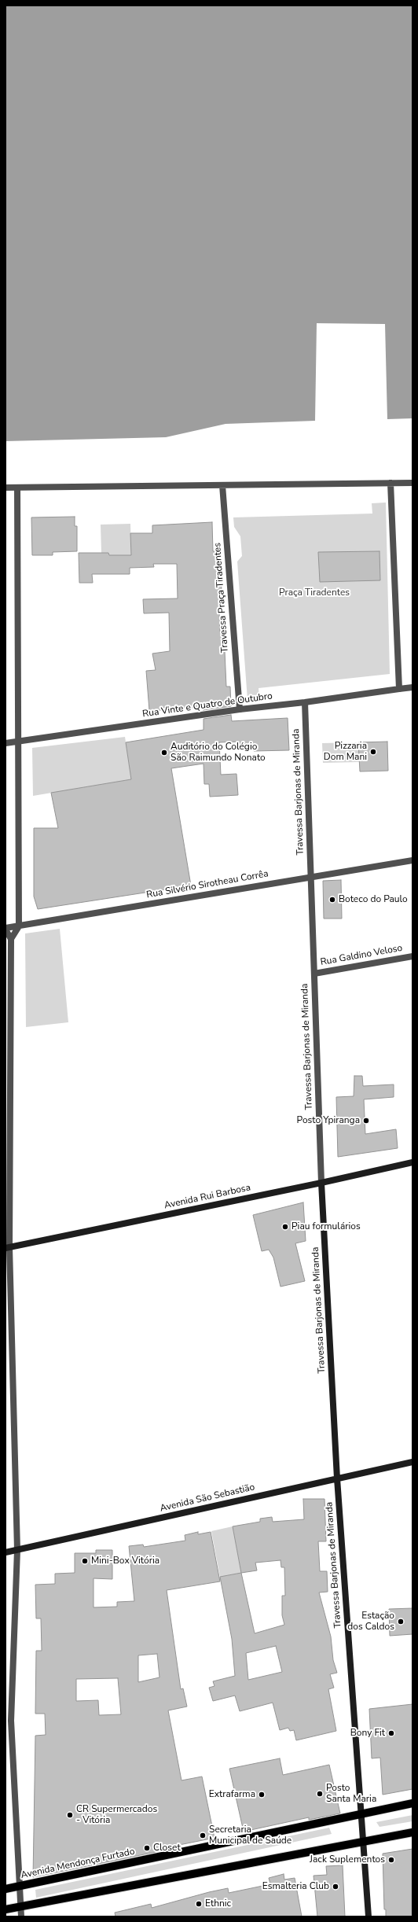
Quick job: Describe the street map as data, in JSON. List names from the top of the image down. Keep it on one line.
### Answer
{"streets":{"main road":["Travessa Barjonas de Miranda","Avenida Rui Barbosa","Avenida São Sebastião","Avenida Mendonça Furtado"],"street":["Travessa Praça Tiradentes","Rua Vinte e Quatro de Outubro","Rua Silvério Sirotheau Corrêa","Rua Galdino Veloso"]},"crossings":[["Travessa Praça Tiradentes","Rua Vinte e Quatro de Outubro"],["Rua Vinte e Quatro de Outubro","Travessa Barjonas de Miranda"],["Travessa Barjonas de Miranda","Rua Silvério Sirotheau Corrêa"],["Travessa Barjonas de Miranda","Rua Galdino Veloso"],["Travessa Barjonas de Miranda","Avenida Rui Barbosa"],["Travessa Barjonas de Miranda","Avenida São Sebastião"],["Travessa Barjonas de Miranda","Avenida Mendonça Furtado"]],"parks":["Praça Tiradentes"],"places":["Pizzaria Dom Mani","Auditório do Colégio São Raimundo Nonato","Boteco do Paulo","Posto Ypiranga","Piau formulários","Mini-Box Vitória","Estação dos Caldos","Bony Fit","Posto Santa Maria","Extrafarma","CR Supermercados - Vitória","Secretaria Municipal de Saúde","Closet","Jack Suplementos","Esmalteria Club","Ethnic"]}
